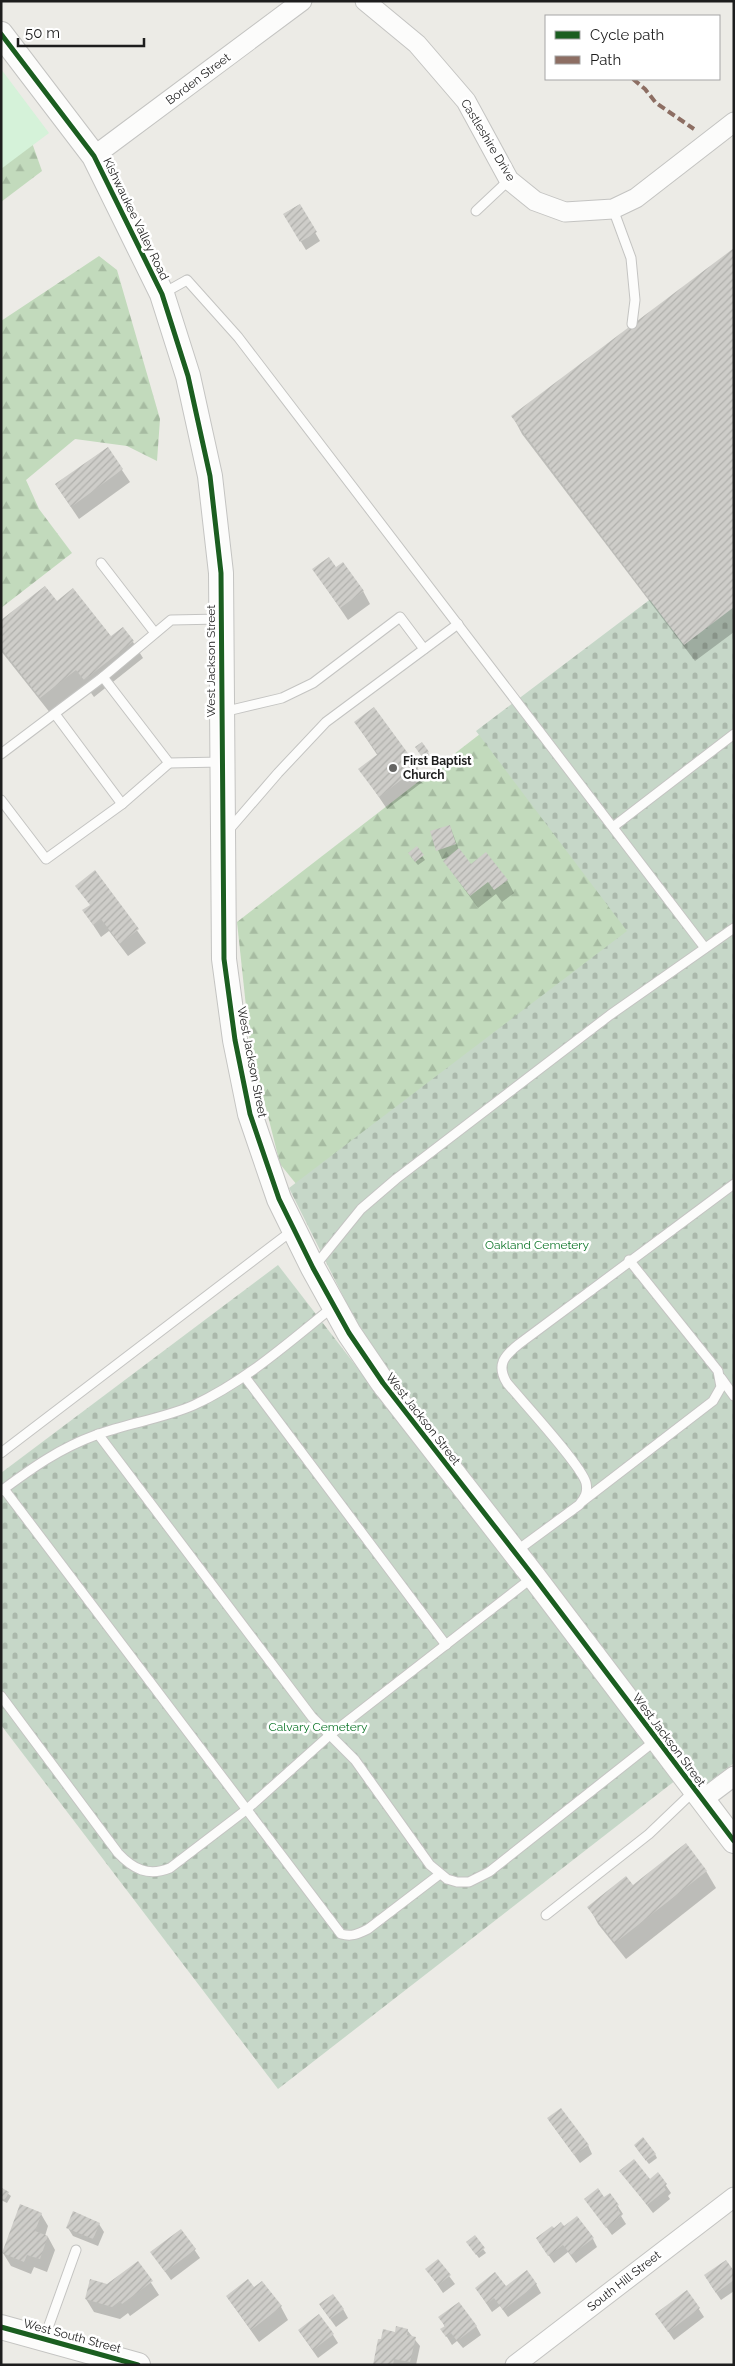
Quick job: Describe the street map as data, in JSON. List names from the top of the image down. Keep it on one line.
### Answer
{"streets":{"street":["Borden Street","Castleshire Drive","Kishwaukee Valley Road","West Jackson Street","South Hill Street","West South Street"]},"crossings":[["Borden Street","Kishwaukee Valley Road"],["Kishwaukee Valley Road","West Jackson Street"]],"parks":["Oakland Cemetery","Calvary Cemetery"],"places":["First Baptist Church"],"legend":["Cycle path","Path"],"scale_bar":"50 m"}
